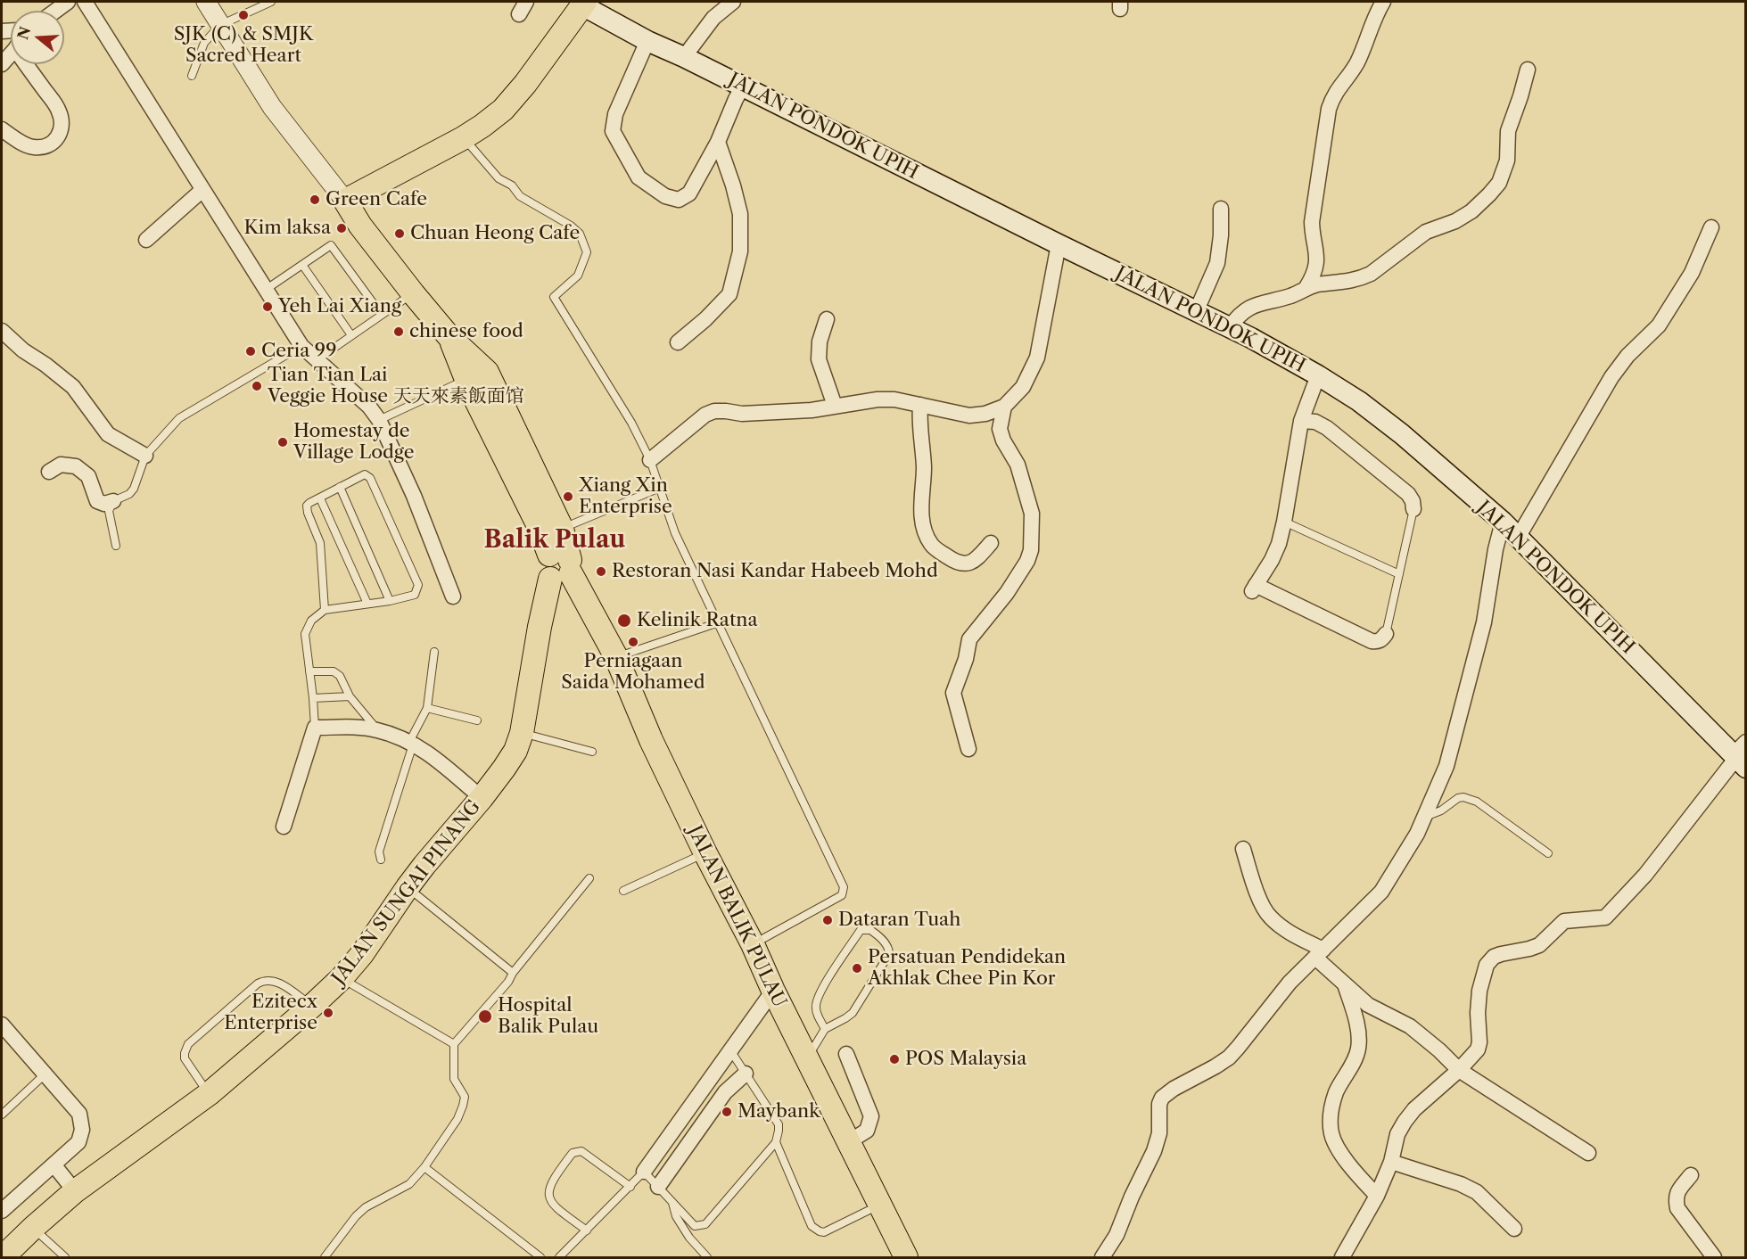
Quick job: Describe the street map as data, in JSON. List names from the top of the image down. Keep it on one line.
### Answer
{"streets":{"main road":["JALAN PONDOK UPIH","JALAN SUNGAI PINANG","JALAN BALIK PULAU"]},"crossings":[["JALAN SUNGAI PINANG","JALAN BALIK PULAU"]],"districts":["Balik Pulau"],"places":["SJK (C) & SMJK Sacred Heart","Green Cafe","Kim laksa","Chuan Heong Cafe","Yeh Lai Xiang","chinese food","Ceria 99","Tian Tian Lai Veggie House 天天來素飯面馆","Homestay de Village Lodge","Xiang Xin Enterprise","Restoran Nasi Kandar Habeeb Mohd","Kelinik Ratna","Perniagaan Saida Mohamed","Dataran Tuah","Persatuan Pendidekan Akhlak Chee Pin Kor","Ezitecx Enterprise","Hospital Balik Pulau","POS Malaysia","Maybank"],"north":"left"}
